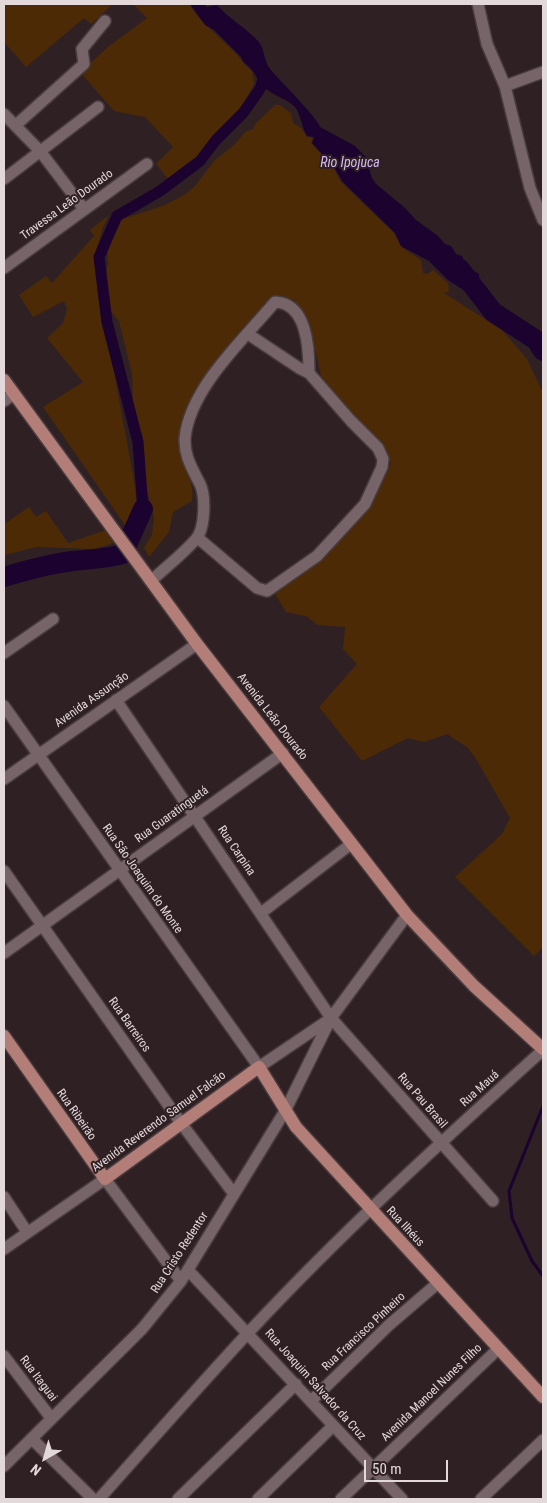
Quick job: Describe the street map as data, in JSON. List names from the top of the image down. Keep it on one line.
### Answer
{"streets":{"main road":["Avenida Leão Dourado","Rua Ribeirão","Avenida Reverendo Samuel Falcão","Rua Ilhéus"],"street":["Travessa Leão Dourado","Avenida Assunção","Rua Guaratinguetá","Rua Carpina","Rua São Joaquim do Monte","Rua Barreiros","Rua Mauá","Rua Pau Brasil","Rua Cristo Redentor","Rua Francisco Pinheiro","Rua Itaguai","Rua Joaquim Salvador da Cruz","Avenida Manoel Nunes Filho"]},"crossings":[["Avenida Assunção","Avenida Leão Dourado"],["Avenida Assunção","Rua Carpina"],["Avenida Assunção","Rua São Joaquim do Monte"],["Avenida Leão Dourado","Rua Guaratinguetá"],["Avenida Leão Dourado","Rua Mauá"],["Rua Guaratinguetá","Rua Carpina"],["Rua Guaratinguetá","Rua São Joaquim do Monte"],["Rua Guaratinguetá","Rua Barreiros"],["Rua Carpina","Rua Pau Brasil"],["Rua Carpina","Avenida Reverendo Samuel Falcão"],["Rua Carpina","Rua Cristo Redentor"],["Rua São Joaquim do Monte","Avenida Reverendo Samuel Falcão"],["Rua São Joaquim do Monte","Rua Ilhéus"],["Rua Barreiros","Avenida Reverendo Samuel Falcão"],["Rua Barreiros","Rua Cristo Redentor"],["Rua Mauá","Rua Pau Brasil"],["Rua Mauá","Rua Ilhéus"],["Rua Mauá","Rua Joaquim Salvador da Cruz"],["Rua Pau Brasil","Avenida Reverendo Samuel Falcão"],["Rua Pau Brasil","Rua Cristo Redentor"],["Rua Ribeirão","Avenida Reverendo Samuel Falcão"],["Rua Ribeirão","Rua Cristo Redentor"],["Avenida Reverendo Samuel Falcão","Rua Ilhéus"],["Avenida Reverendo Samuel Falcão","Rua Cristo Redentor"],["Rua Ilhéus","Rua Cristo Redentor"],["Rua Ilhéus","Rua Francisco Pinheiro"],["Rua Ilhéus","Rua Joaquim Salvador da Cruz"],["Rua Ilhéus","Avenida Manoel Nunes Filho"],["Rua Cristo Redentor","Rua Itaguai"],["Rua Cristo Redentor","Rua Joaquim Salvador da Cruz"],["Rua Francisco Pinheiro","Rua Joaquim Salvador da Cruz"],["Rua Joaquim Salvador da Cruz","Avenida Manoel Nunes Filho"]],"water":["Rio Ipojuca"],"scale_bar":"50 m","north":"bottom left"}
